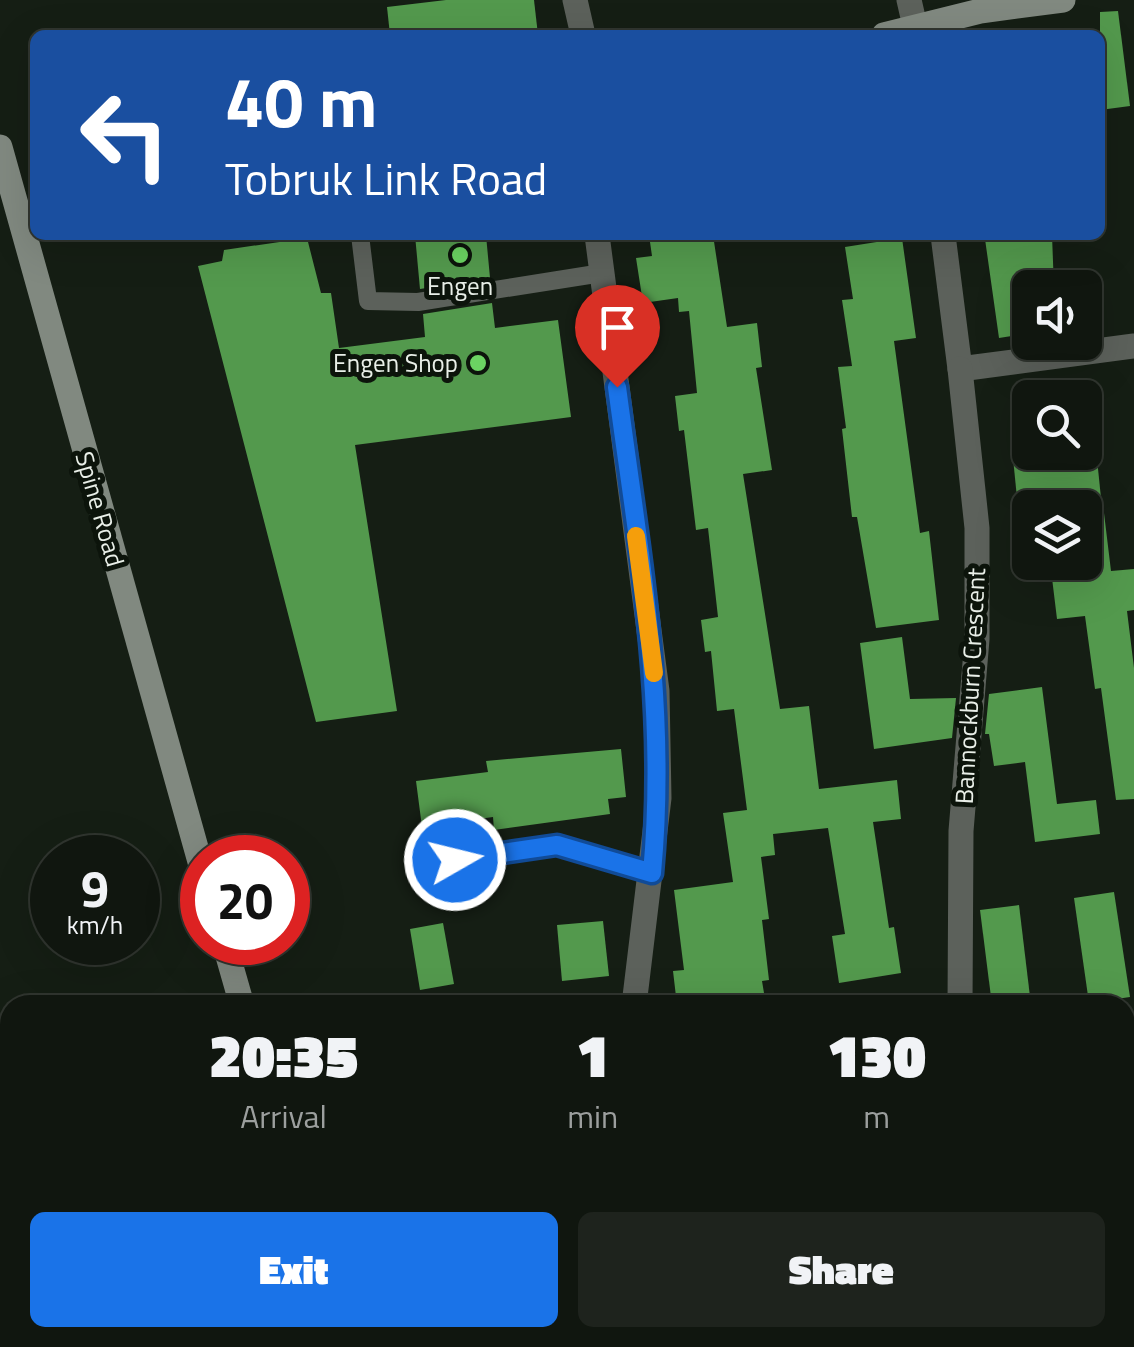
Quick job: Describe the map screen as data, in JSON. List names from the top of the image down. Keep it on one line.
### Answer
{"streets":{"main road":["Spine Road"],"street":["Bannockburn Crescent"]},"places":["Engen","Engen Shop"],"page":{"turn":["40 m","Tobruk Link Road"],"speed":"9 km/h","limit":"20","eta":["20:35","Arrival","1","min","130","m"],"buttons":["Exit","Share"]}}
